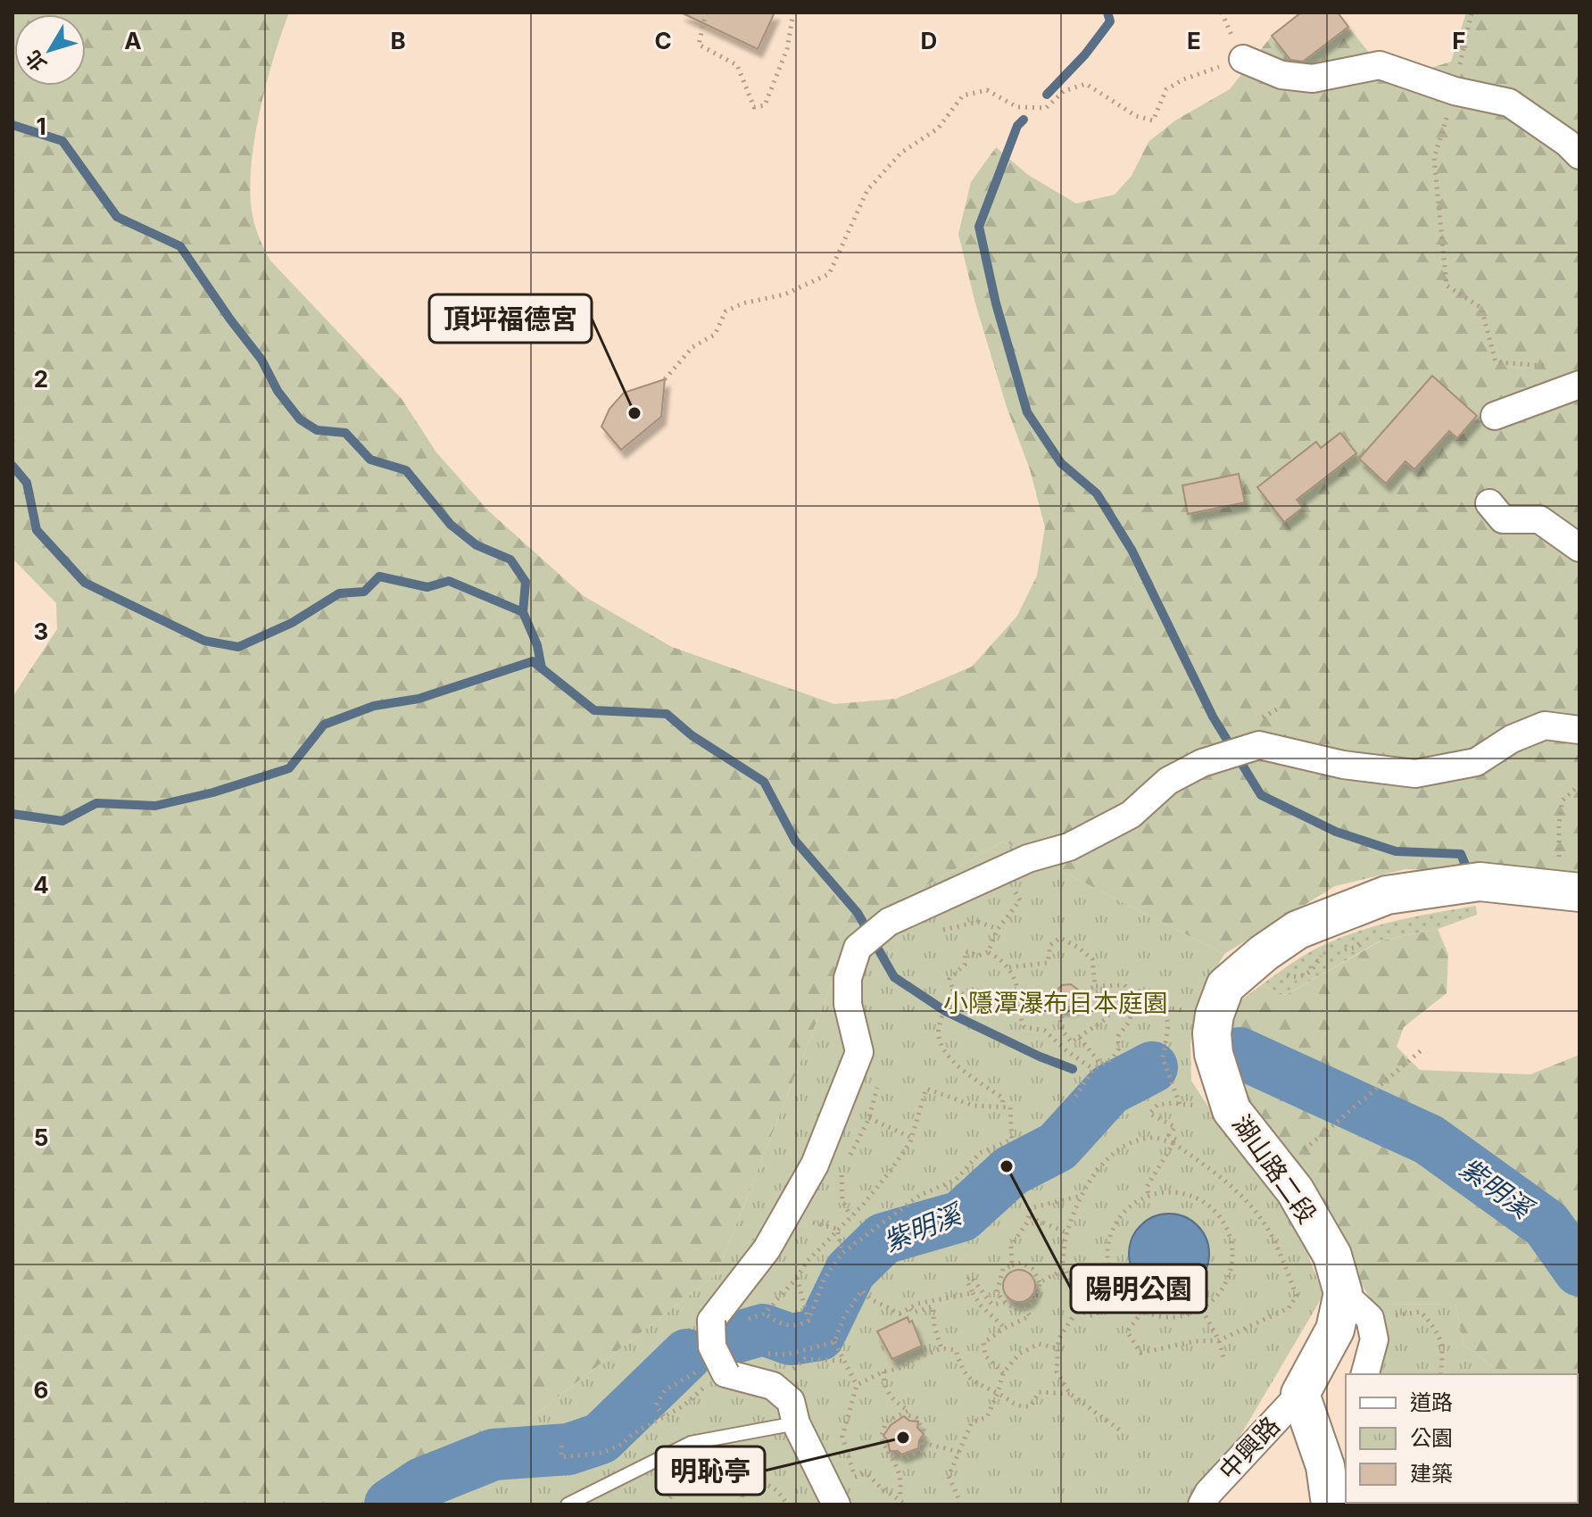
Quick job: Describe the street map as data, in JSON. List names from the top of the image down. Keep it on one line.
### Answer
{"streets":{"street":["湖山路二段","中興路"]},"crossings":[["湖山路二段","中興路"]],"water":["紫明溪"],"parks":["小隱潭瀑布日本庭園"],"places":["頂坪福德宮","陽明公園","明恥亭"],"legend":["道路","公園","建築"],"north":"bottom left","grid":{"columns":["A","B","C","D","E","F"],"rows":["1","2","3","4","5","6"]}}
